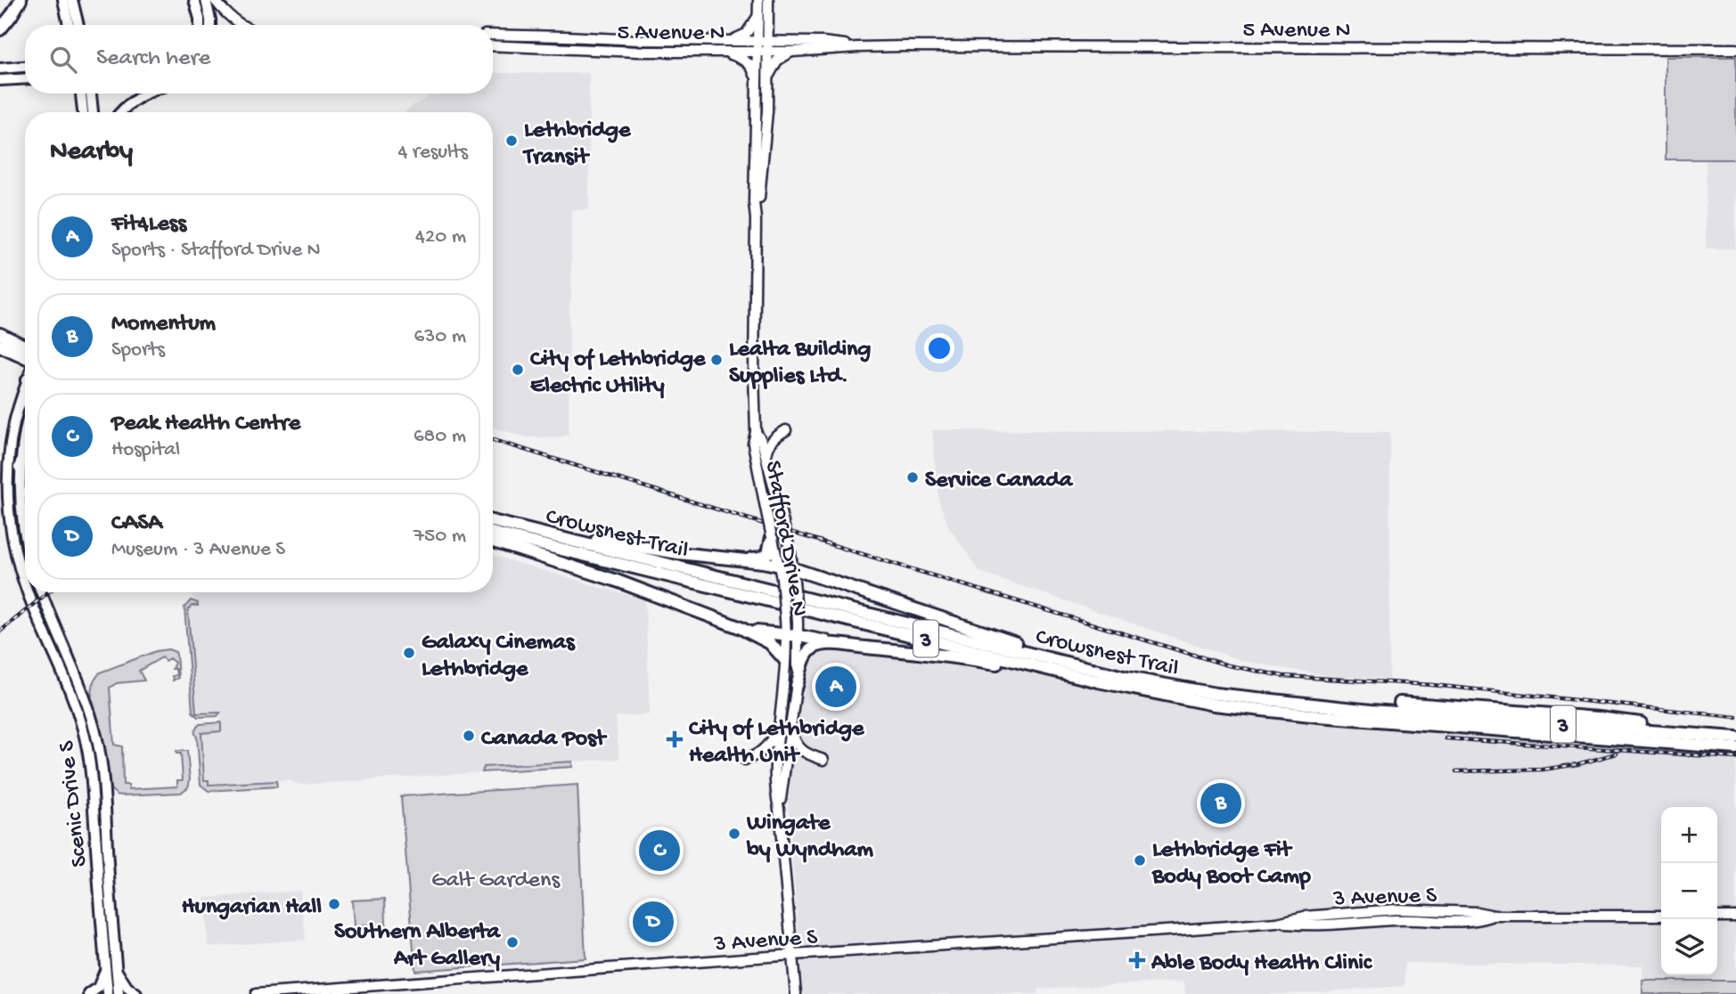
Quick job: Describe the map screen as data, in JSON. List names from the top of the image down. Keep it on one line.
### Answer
{"streets":{"highway":["Crowsnest Trail","3"],"main road":["5 Avenue N","Stafford Drive N","Scenic Drive S","3 Avenue S"]},"crossings":[["5 Avenue N","Stafford Drive N"]],"parks":["Galt Gardens"],"places":{"other":["Lethbridge Transit","Lealta Building Supplies Ltd.","City of Lethbridge Electric Utility","Service Canada","Galaxy Cinemas Lethbridge","Canada Post","Wingate by Wyndham","Lethbridge Fit Body Boot Camp","Hungarian Hall","Southern Alberta Art Gallery"],"health":["City of Lethbridge Health Unit","Able Body Health Clinic"]},"page":{"search":"Search here","heading":["Nearby","4 results"],"list":[{"mark":"A","name":"Fit4Less","note":"Sports · Stafford Drive N","value":"420 m"},{"mark":"B","name":"Momentum","note":"Sports","value":"630 m"},{"mark":"C","name":"Peak Health Centre","note":"Hospital","value":"680 m"},{"mark":"D","name":"CASA","note":"Museum · 3 Avenue S","value":"750 m"}],"pins":["A","B","C","D"],"map_buttons":["+","−"]}}
